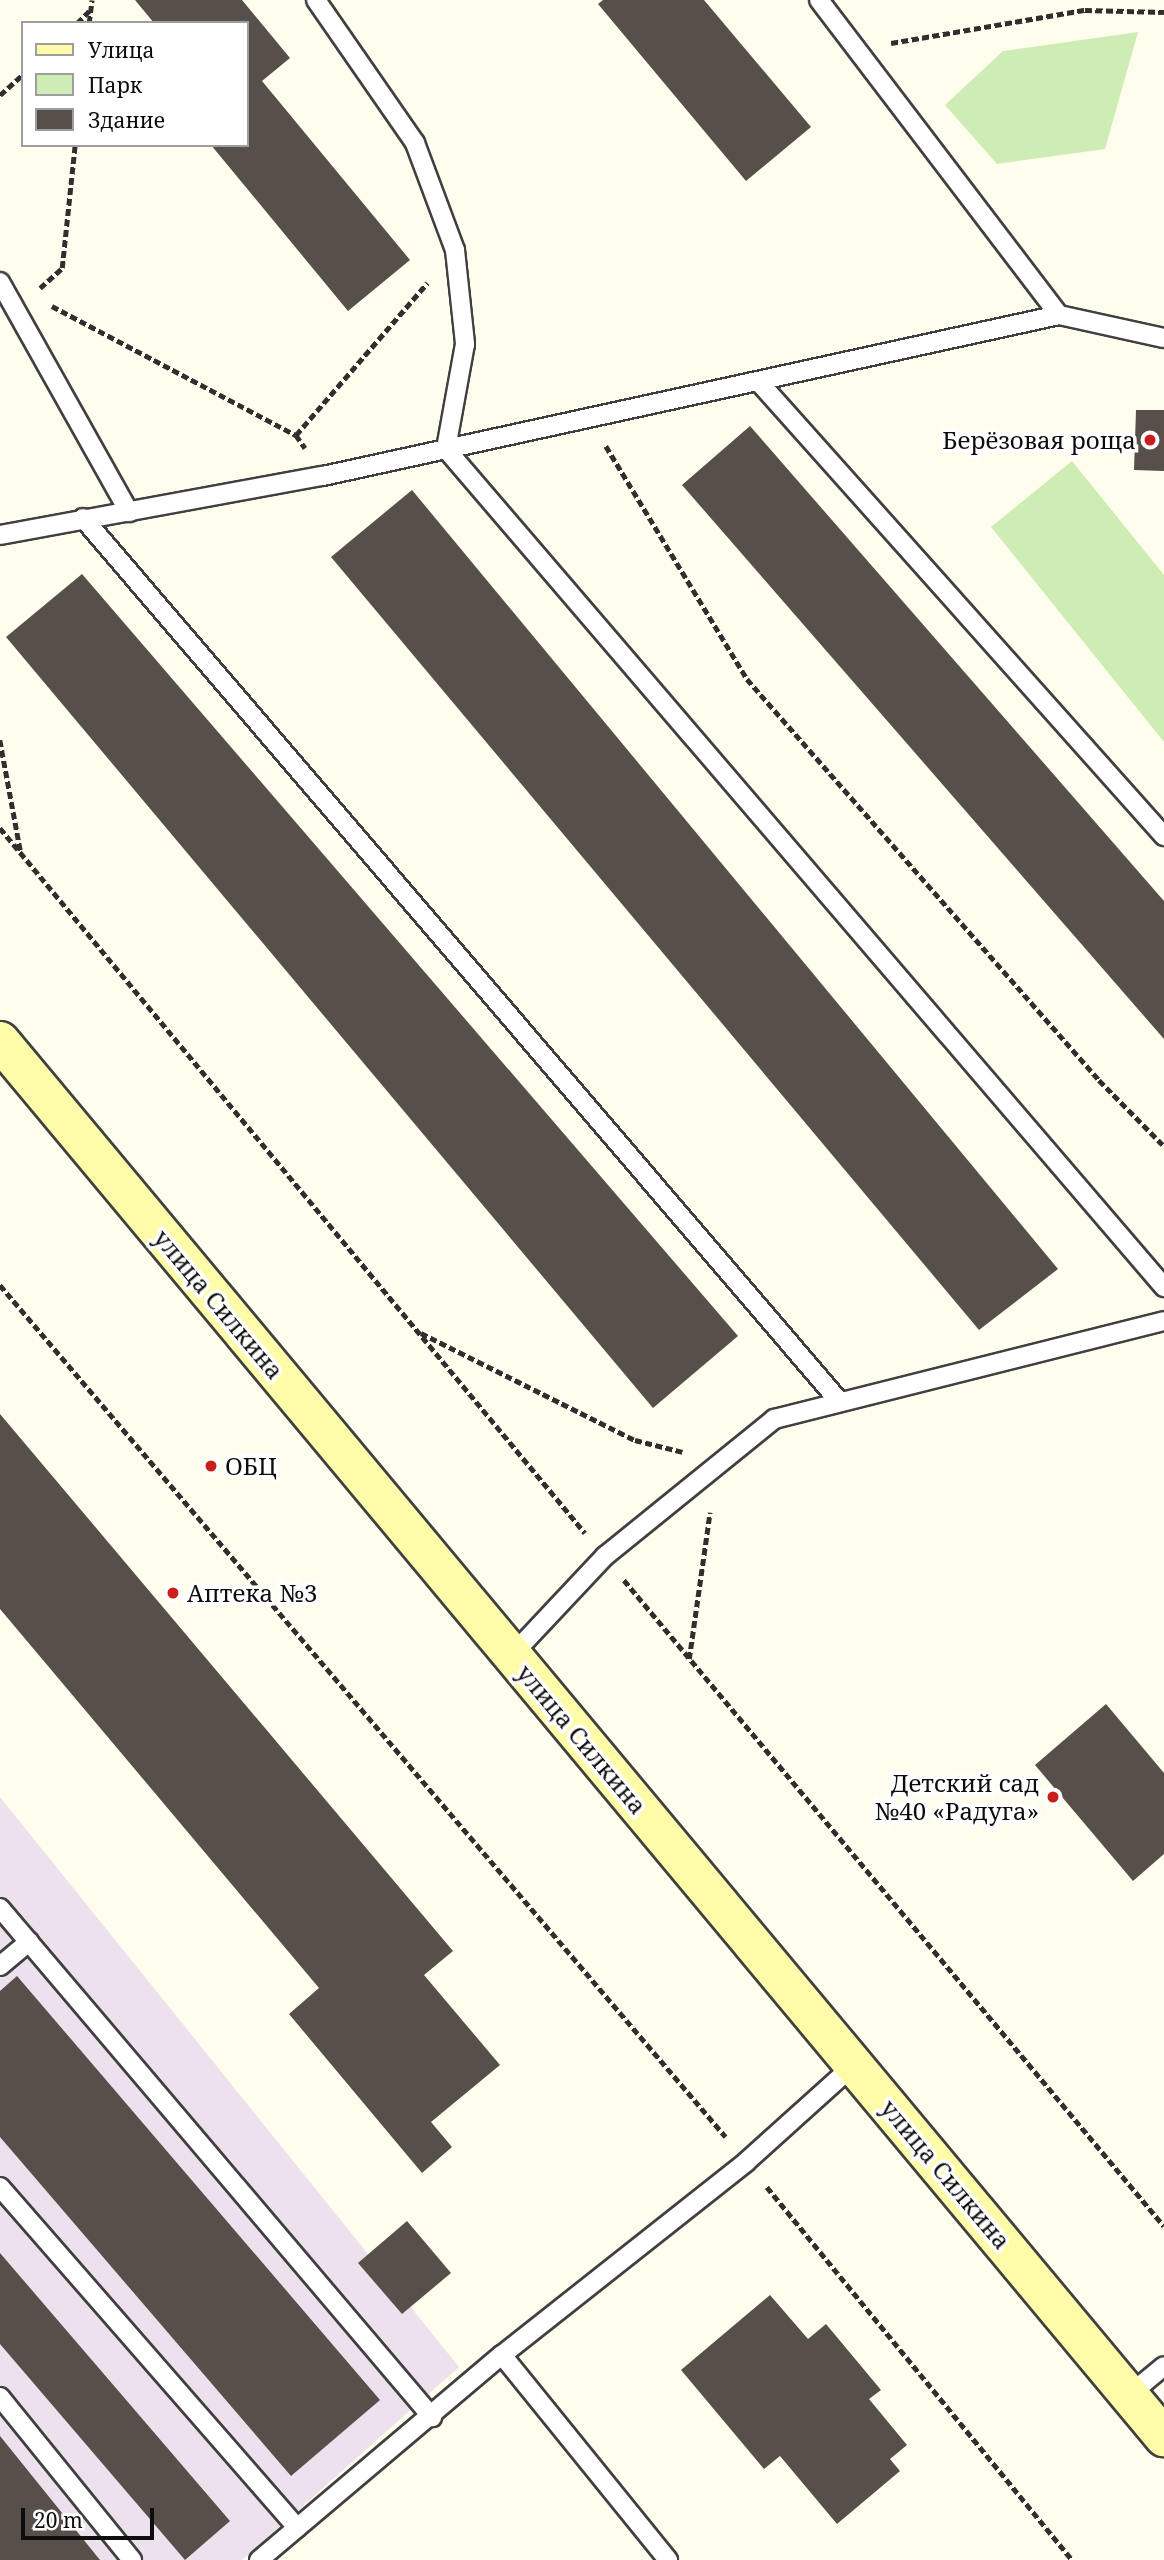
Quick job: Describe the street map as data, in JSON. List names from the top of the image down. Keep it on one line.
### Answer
{"streets":{"main road":["улица Силкина"]},"places":["Берёзовая роща","ОБЦ","Аптека №3","Детский сад №40 «Радуга»"],"legend":["Улица","Парк","Здание"],"scale_bar":"20 m"}
